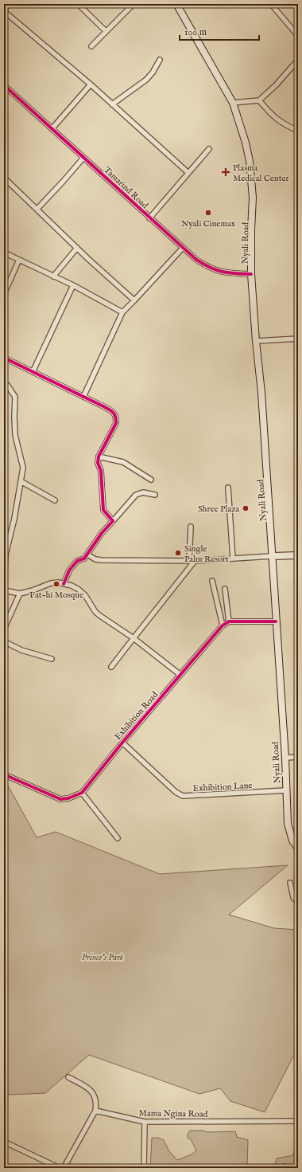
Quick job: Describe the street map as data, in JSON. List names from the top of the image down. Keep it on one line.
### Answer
{"streets":{"main road":["Nyali Road"],"street":["Tamarind Road","Exhibition Road","Exhibition Lane","Mama Ngina Road"]},"crossings":[["Tamarind Road","Nyali Road"],["Nyali Road","Exhibition Lane"],["Exhibition Road","Exhibition Lane"]],"parks":["Prince's Park"],"places":{"health":["Plasma Medical Center"],"other":["Nyali Cinemax","Shree Plaza","Single Palm Resort","Fat-hi Mosque"]},"scale_bar":"100 m"}
